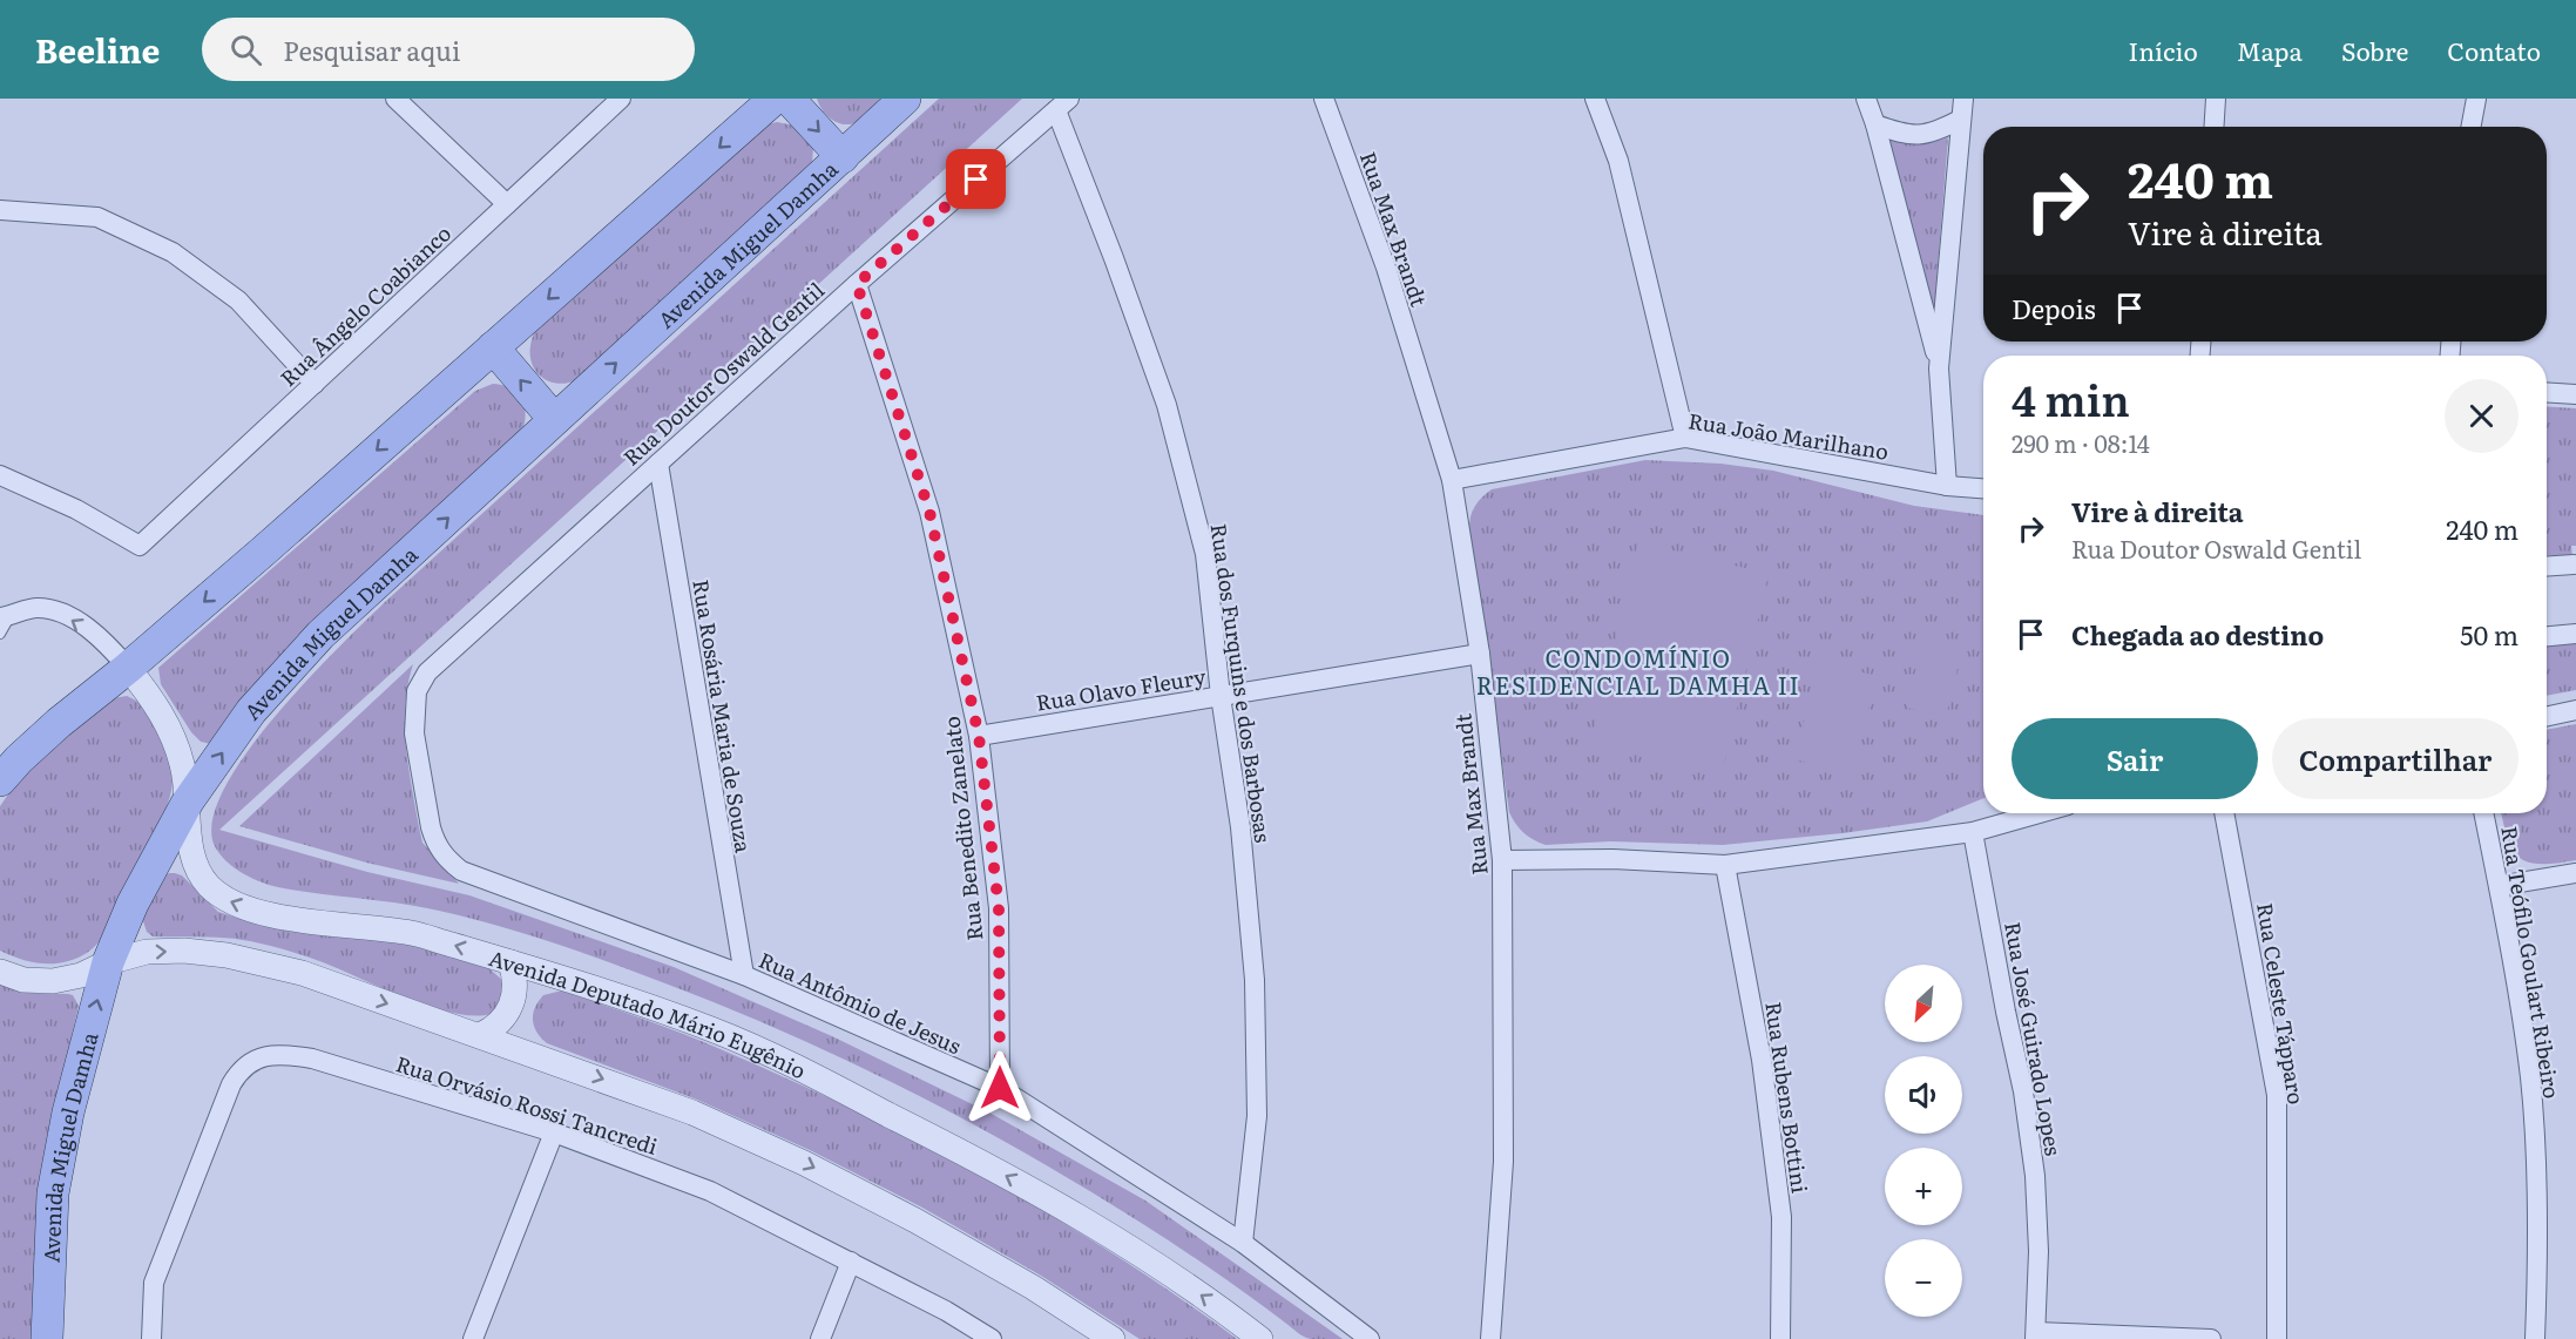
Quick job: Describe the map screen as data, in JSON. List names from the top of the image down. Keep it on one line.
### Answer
{"streets":{"main road":["Avenida Miguel Damha"],"street":["Rua Max Brandt","Rua Ângelo Coabianco","Rua Doutor Oswald Gentil","Rua João Marilhano","Rua dos Furquins e dos Barbosas","Rua Olavo Fleury","Rua Rosária Maria de Souza","Rua Benedito Zanelato","Rua Teófilo Goulart Ribeiro","Rua Antômio de Jesus","Rua Celeste Tápparo","Avenida Deputado Mário Eugênio","Rua José Guirado Lopes","Rua Rubens Bottini","Rua Orvásio Rossi Tancredi"]},"crossings":[["Rua Max Brandt","Rua João Marilhano"],["Rua Max Brandt","Rua Olavo Fleury"],["Avenida Miguel Damha","Avenida Deputado Mário Eugênio"],["Rua Doutor Oswald Gentil","Rua dos Furquins e dos Barbosas"],["Rua Doutor Oswald Gentil","Rua Rosária Maria de Souza"],["Rua Doutor Oswald Gentil","Rua Benedito Zanelato"],["Rua Doutor Oswald Gentil","Rua Antômio de Jesus"],["Rua dos Furquins e dos Barbosas","Rua Olavo Fleury"],["Rua dos Furquins e dos Barbosas","Rua Antômio de Jesus"],["Rua Olavo Fleury","Rua Benedito Zanelato"],["Rua Rosária Maria de Souza","Rua Antômio de Jesus"],["Rua Benedito Zanelato","Rua Antômio de Jesus"]],"districts":["CONDOMÍNIO RESIDENCIAL DAMHA II"],"north":"bottom left","page":{"header":"Beeline","search":"Pesquisar aqui","nav":["Início","Mapa","Sobre","Contato"],"turn":["240 m","Vire à direita"],"then":"Depois","heading":["4 min","290 m · 08:14"],"list":[{"name":"Vire à direita","note":"Rua Doutor Oswald Gentil","value":"240 m"},{"name":"Chegada ao destino","value":"50 m"}],"buttons":["Sair","Compartilhar"],"map_buttons":["+","−"]}}
